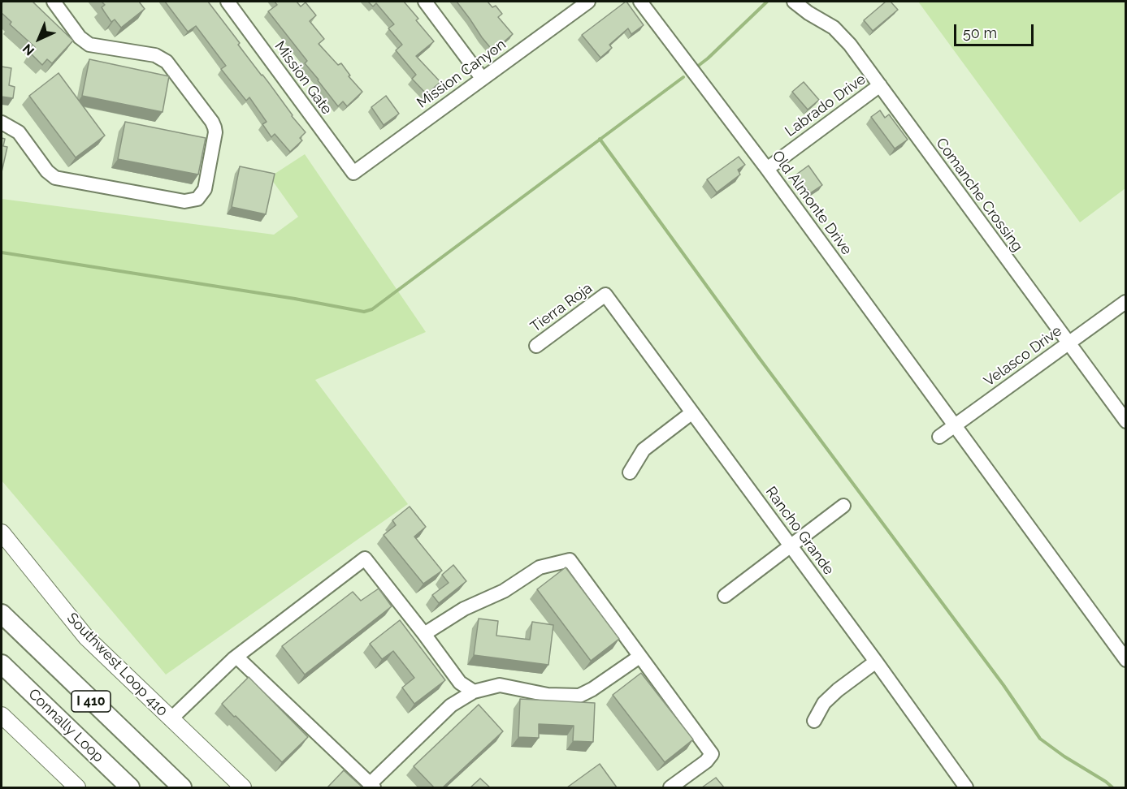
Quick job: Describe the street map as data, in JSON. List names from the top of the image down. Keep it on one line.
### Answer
{"streets":{"highway":["I 410","Connally Loop"],"main road":["Southwest Loop 410"],"street":["Mission Canyon","Mission Gate","Labrado Drive","Comanche Crossing","Old Almonte Drive","Tierra Roja","Velasco Drive","Rancho Grande"]},"crossings":[["Mission Canyon","Mission Gate"],["Labrado Drive","Comanche Crossing"],["Labrado Drive","Old Almonte Drive"],["Comanche Crossing","Velasco Drive"],["Old Almonte Drive","Velasco Drive"],["Tierra Roja","Rancho Grande"]],"scale_bar":"50 m","north":"bottom left"}
